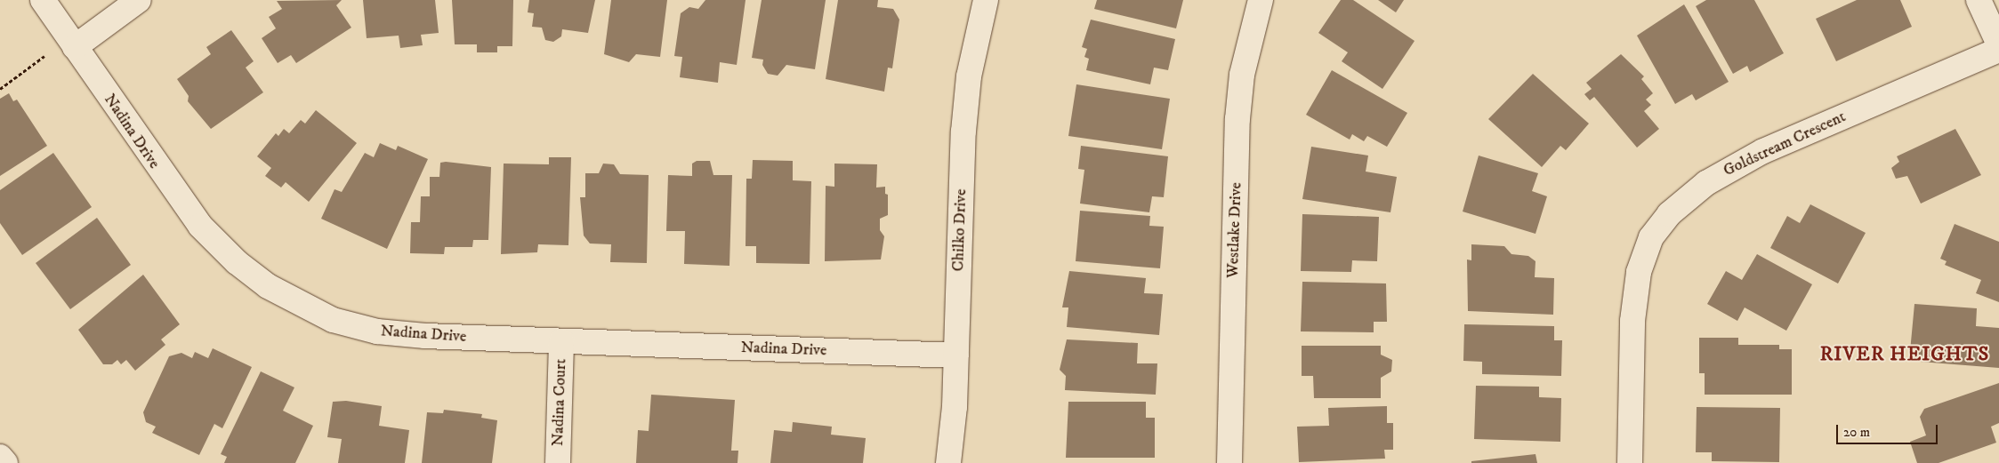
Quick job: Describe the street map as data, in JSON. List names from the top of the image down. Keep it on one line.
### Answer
{"streets":{"street":["Nadina Drive","Goldstream Crescent","Chilko Drive","Westlake Drive","Nadina Court"]},"crossings":[["Nadina Drive","Chilko Drive"],["Nadina Drive","Nadina Court"]],"districts":["RIVER HEIGHTS"],"scale_bar":"20 m"}
